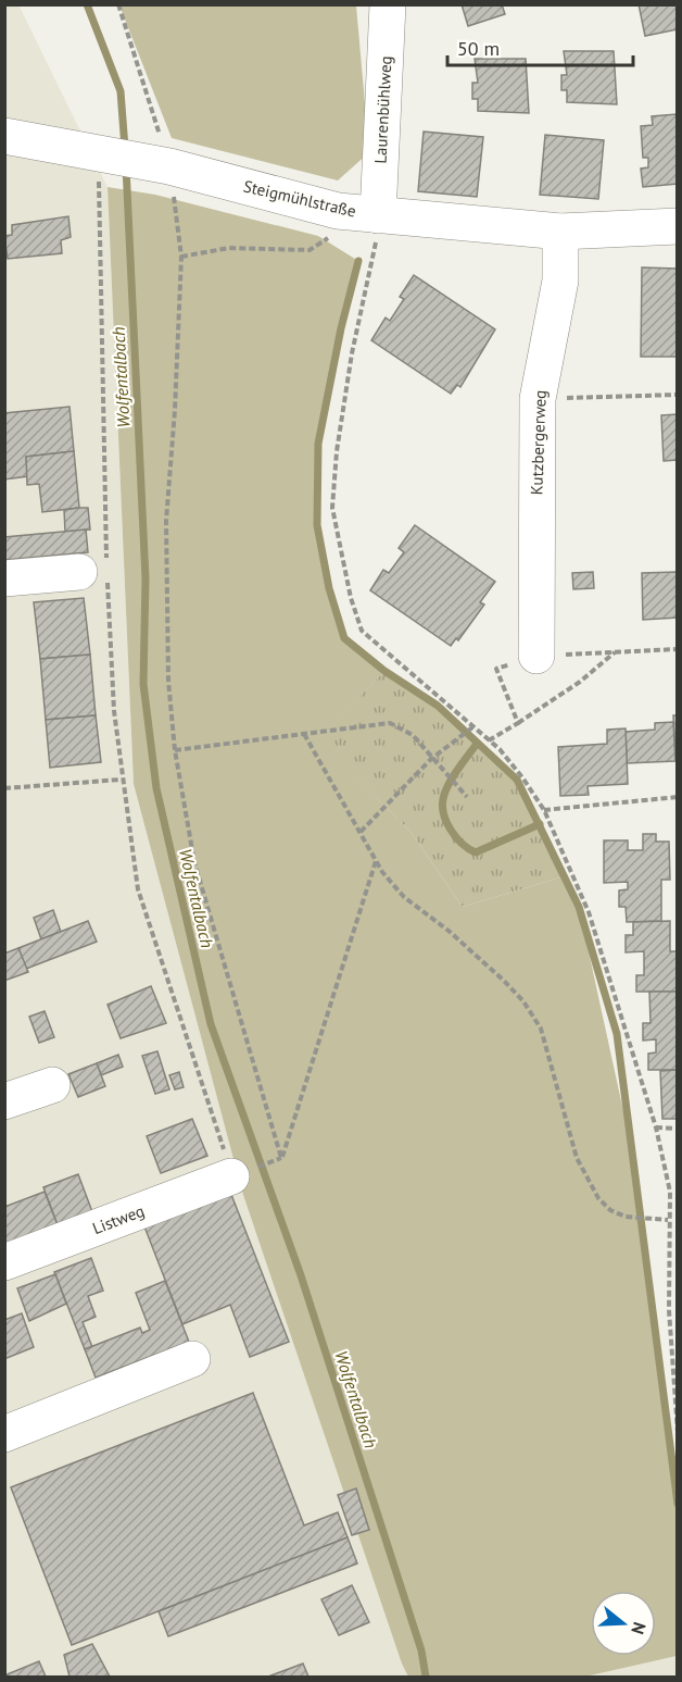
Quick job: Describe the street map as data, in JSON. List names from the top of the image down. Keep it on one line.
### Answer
{"streets":{"street":["Laurenbühlweg","Steigmühlstraße","Kutzbergerweg","Listweg"]},"crossings":[["Laurenbühlweg","Steigmühlstraße"],["Steigmühlstraße","Kutzbergerweg"]],"water":["Wolfentalbach"],"scale_bar":"50 m","north":"right"}
